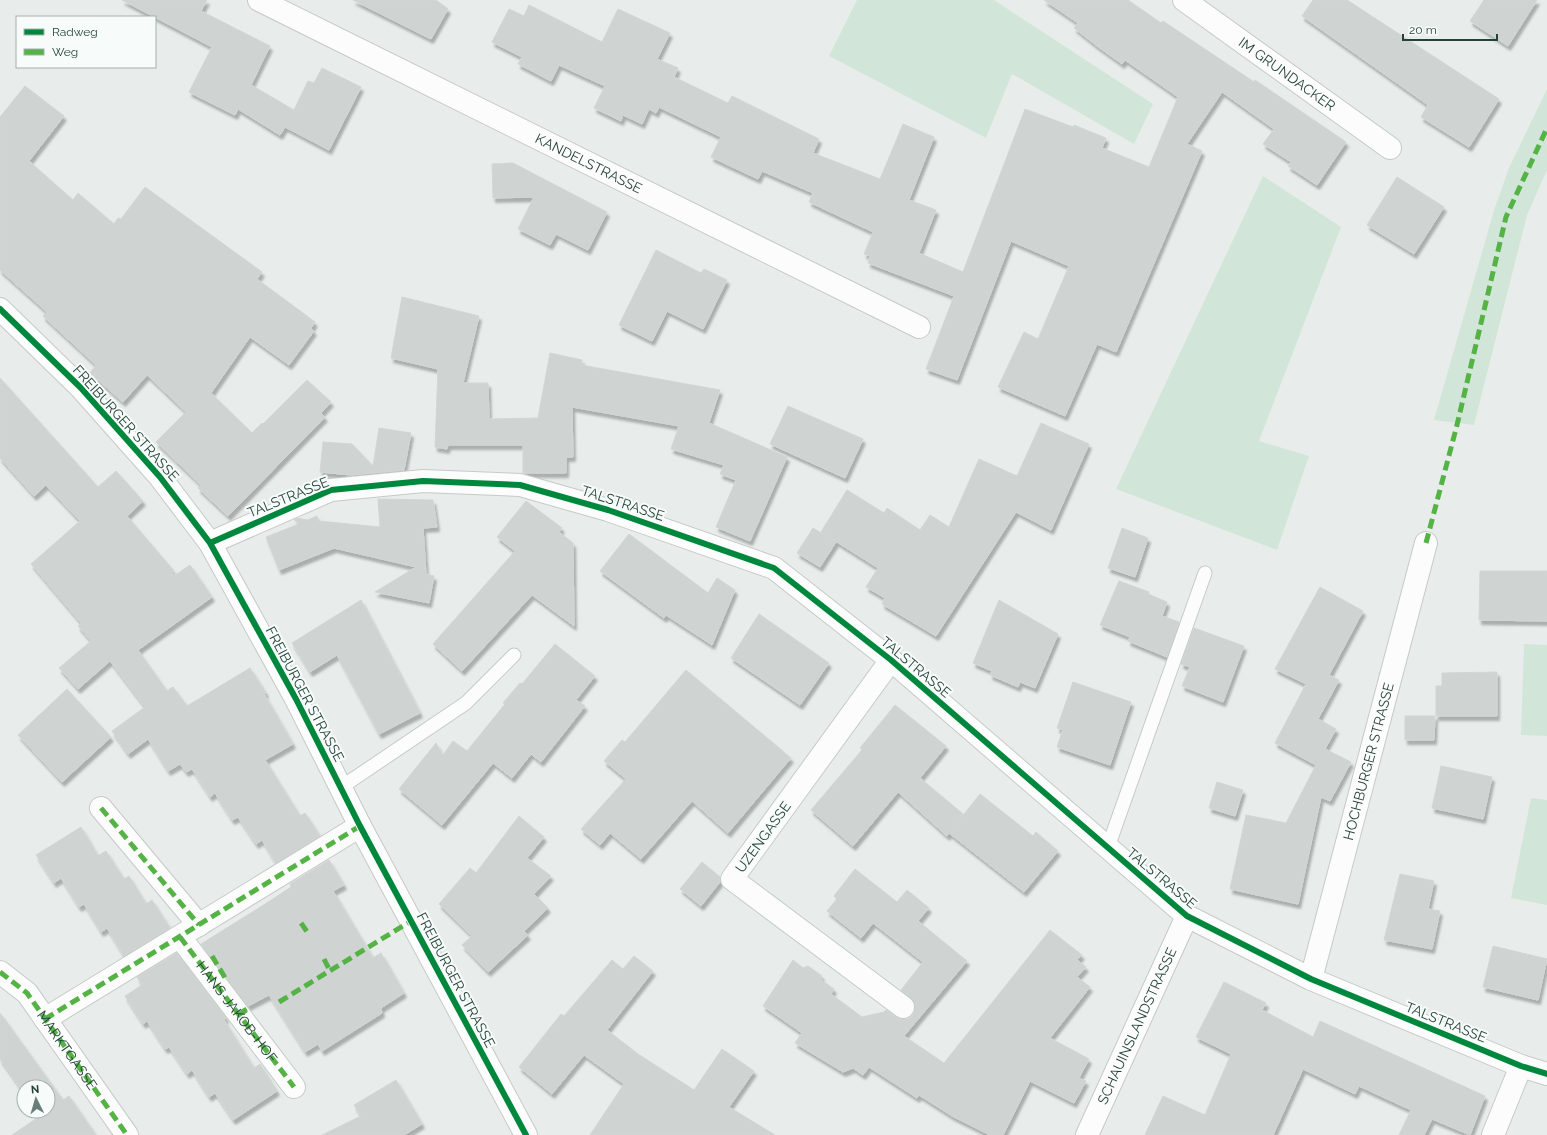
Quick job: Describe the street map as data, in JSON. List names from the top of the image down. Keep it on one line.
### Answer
{"streets":{"street":["IM GRUNDACKER","KANDELSTRASSE","FREIBURGER STRASSE","TALSTRASSE","HOCHBURGER STRASSE","UZENGASSE","HANS-JAKOB-HOF","SCHAUINSLANDSTRASSE","MARKTGASSE"]},"crossings":[["FREIBURGER STRASSE","TALSTRASSE"],["TALSTRASSE","HOCHBURGER STRASSE"],["TALSTRASSE","UZENGASSE"],["TALSTRASSE","SCHAUINSLANDSTRASSE"]],"legend":["Radweg","Weg"],"scale_bar":"20 m","north":"top"}
